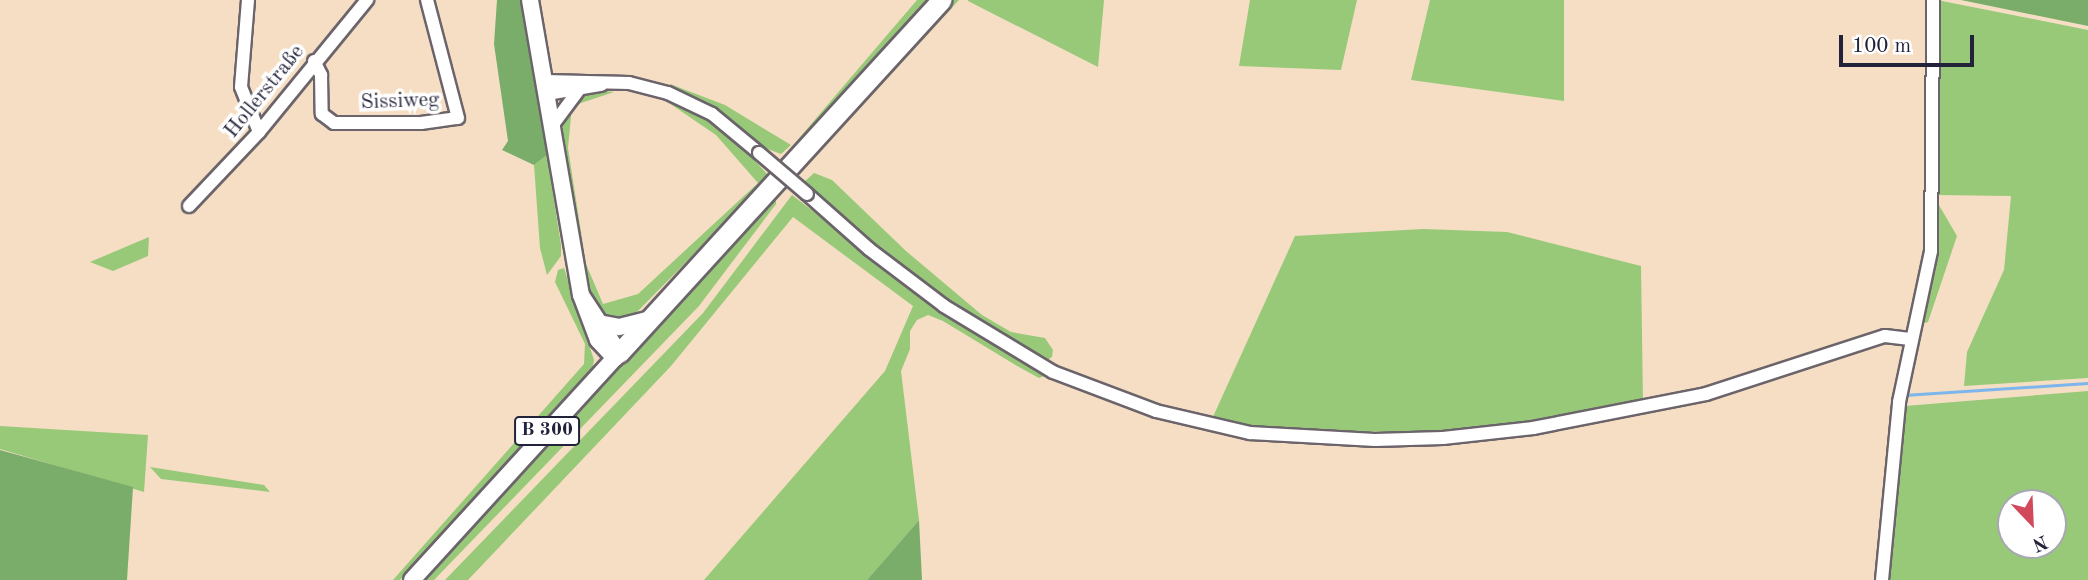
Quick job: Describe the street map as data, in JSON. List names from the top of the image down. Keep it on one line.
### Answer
{"streets":{"highway":["B 300"],"street":["Hollerstraße","Sissiweg"]},"crossings":[["Hollerstraße","Sissiweg"]],"scale_bar":"100 m","north":"bottom right"}
